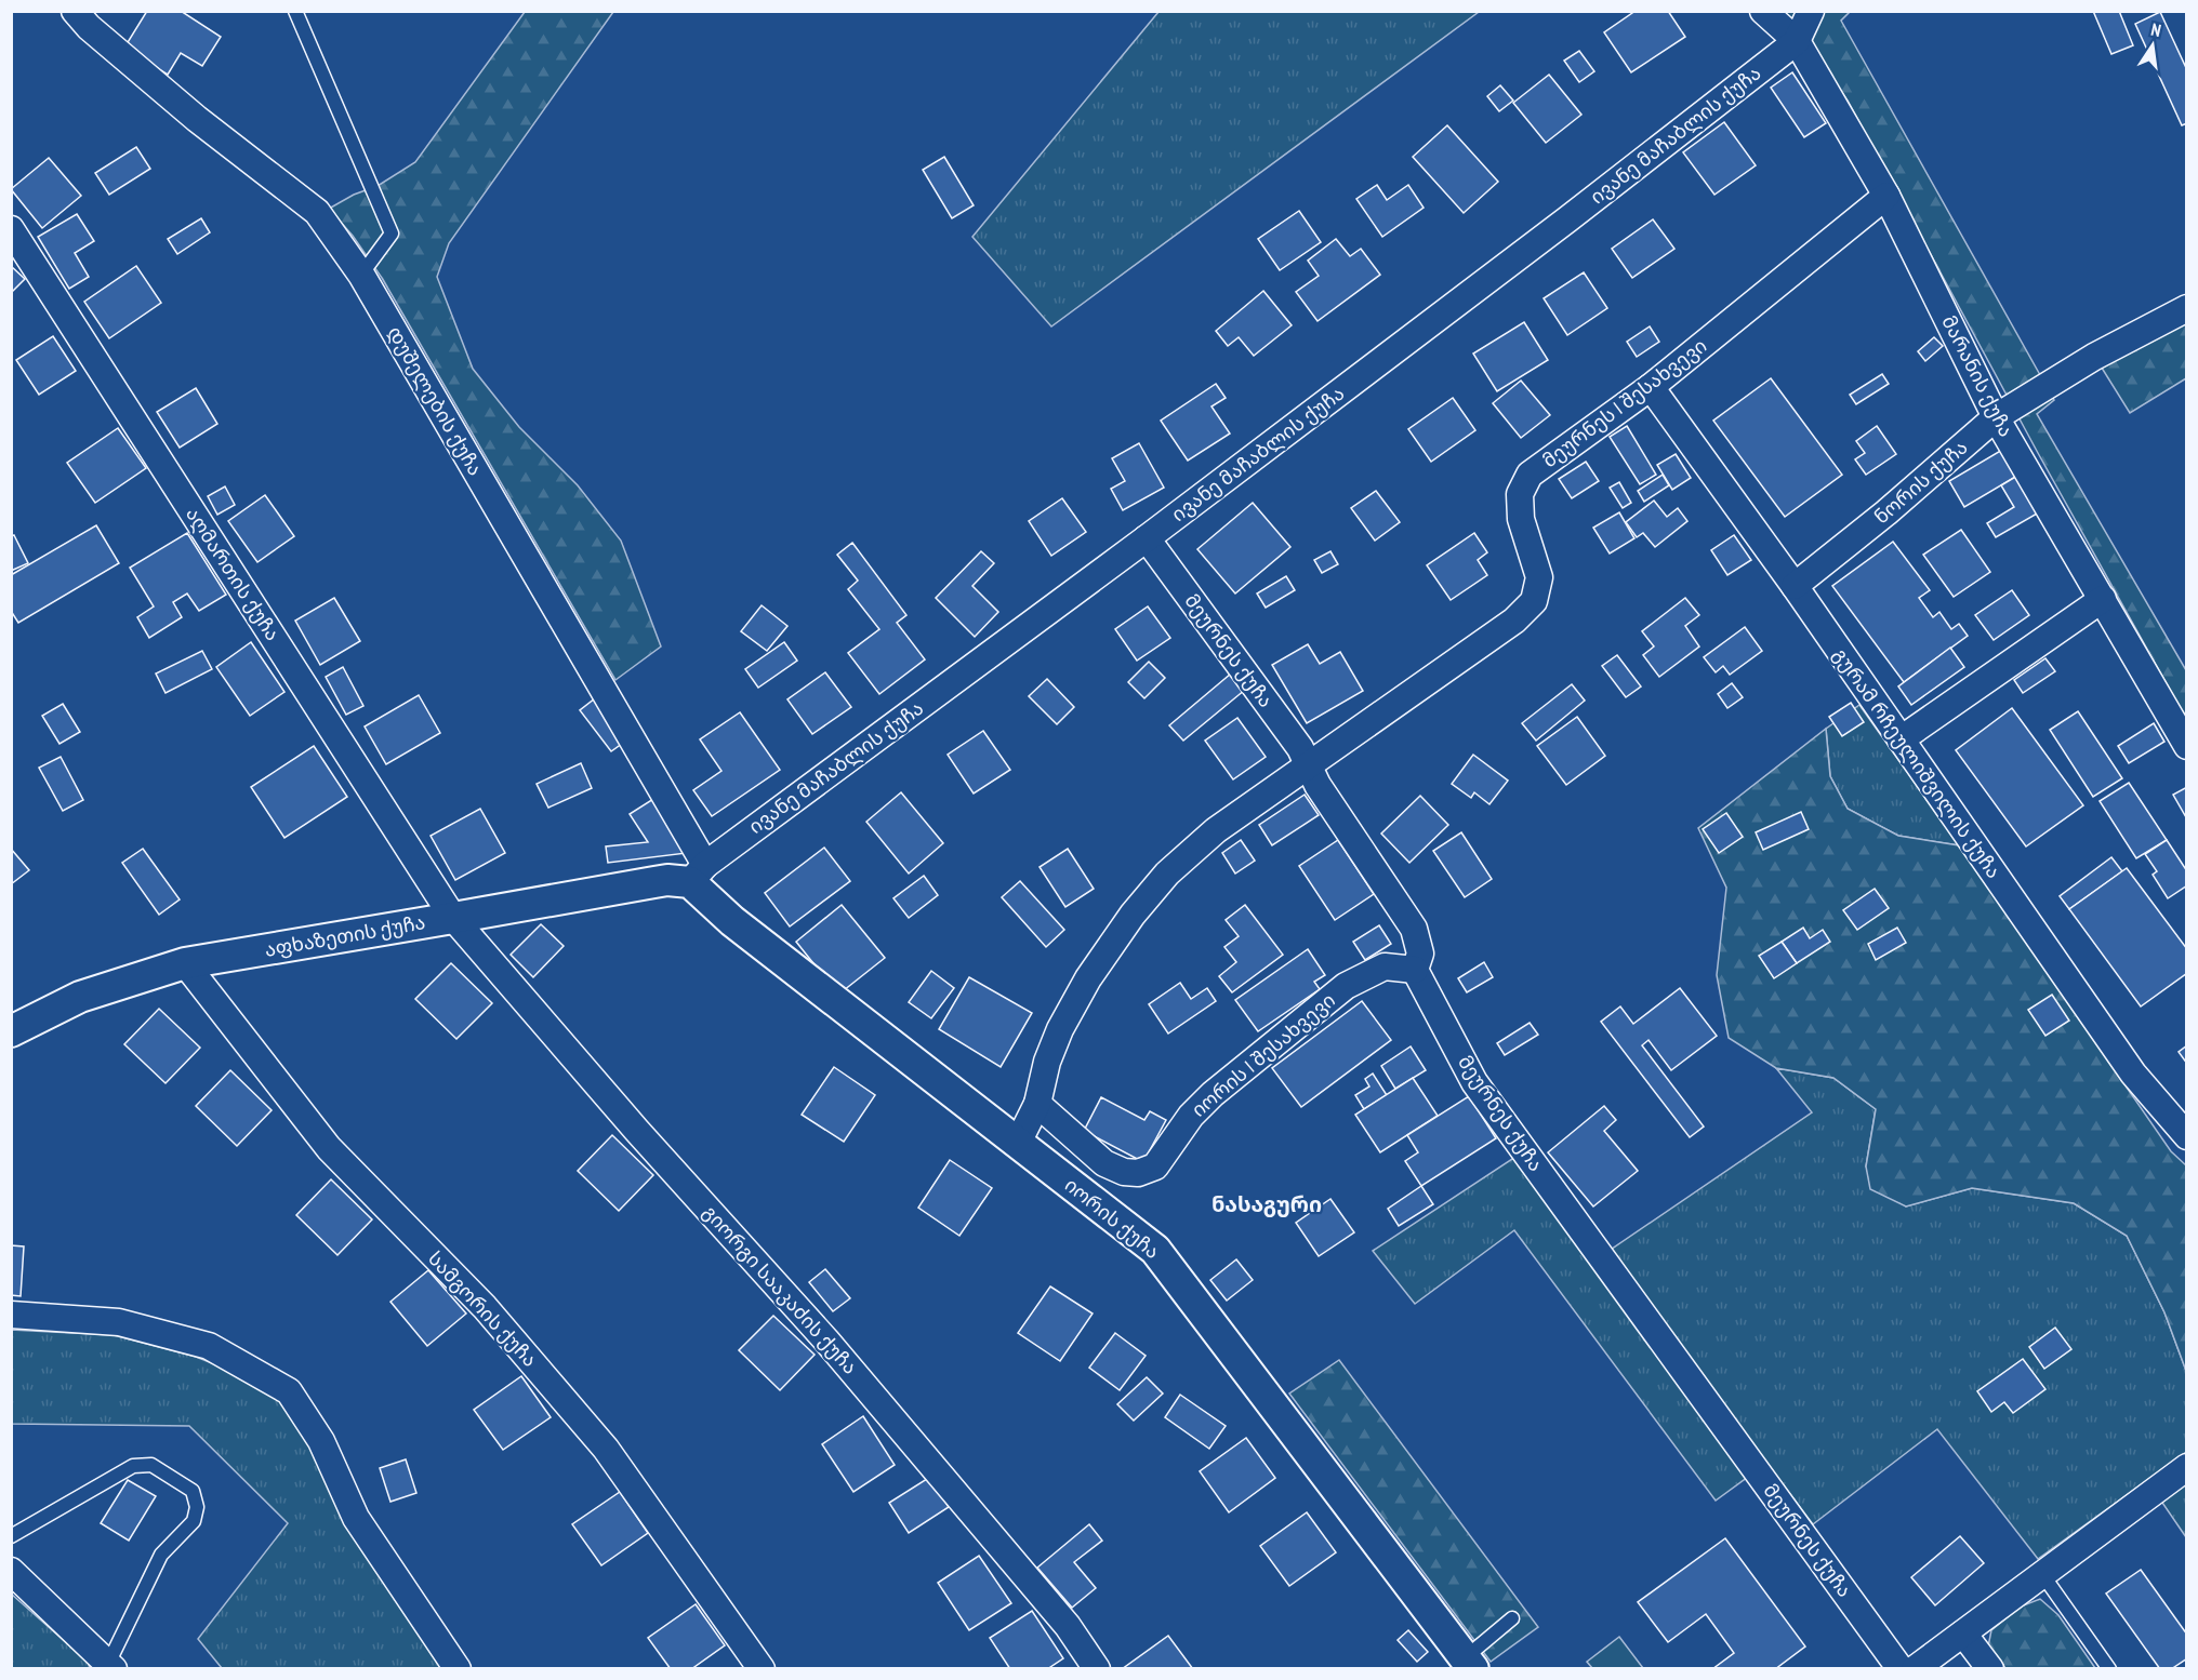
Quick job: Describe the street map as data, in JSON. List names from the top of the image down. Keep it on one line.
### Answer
{"streets":{"street":["ივანე მაჩაბლის ქუჩა","მარანის ქუჩა","დუშელების ქუჩა","მეურნეს I შესახვევი","ნორის ქუჩა","აღმართის ქუჩა","მეურნეს ქუჩა","გურამ რჩეულიშვილის ქუჩა","აფხაზეთის ქუჩა","იორის I შესახვევი","იორის ქუჩა","გიორგი სააკაძის ქუჩა","სამგორის ქუჩა"]},"crossings":[["ივანე მაჩაბლის ქუჩა","მარანის ქუჩა"],["ივანე მაჩაბლის ქუჩა","დუშელების ქუჩა"],["ივანე მაჩაბლის ქუჩა","მეურნეს ქუჩა"],["ივანე მაჩაბლის ქუჩა","აფხაზეთის ქუჩა"],["ივანე მაჩაბლის ქუჩა","იორის ქუჩა"],["მარანის ქუჩა","მეურნეს I შესახვევი"],["მარანის ქუჩა","ნორის ქუჩა"],["დუშელების ქუჩა","აფხაზეთის ქუჩა"],["დუშელების ქუჩა","იორის ქუჩა"],["მეურნეს I შესახვევი","მეურნეს ქუჩა"],["მეურნეს I შესახვევი","გურამ რჩეულიშვილის ქუჩა"],["მეურნეს I შესახვევი","იორის I შესახვევი"],["მეურნეს I შესახვევი","იორის ქუჩა"],["ნორის ქუჩა","გურამ რჩეულიშვილის ქუჩა"],["აღმართის ქუჩა","აფხაზეთის ქუჩა"],["აღმართის ქუჩა","გიორგი სააკაძის ქუჩა"],["მეურნეს ქუჩა","იორის I შესახვევი"],["აფხაზეთის ქუჩა","იორის ქუჩა"],["აფხაზეთის ქუჩა","გიორგი სააკაძის ქუჩა"],["აფხაზეთის ქუჩა","სამგორის ქუჩა"]],"districts":["ნასაგური"],"north":"top"}
